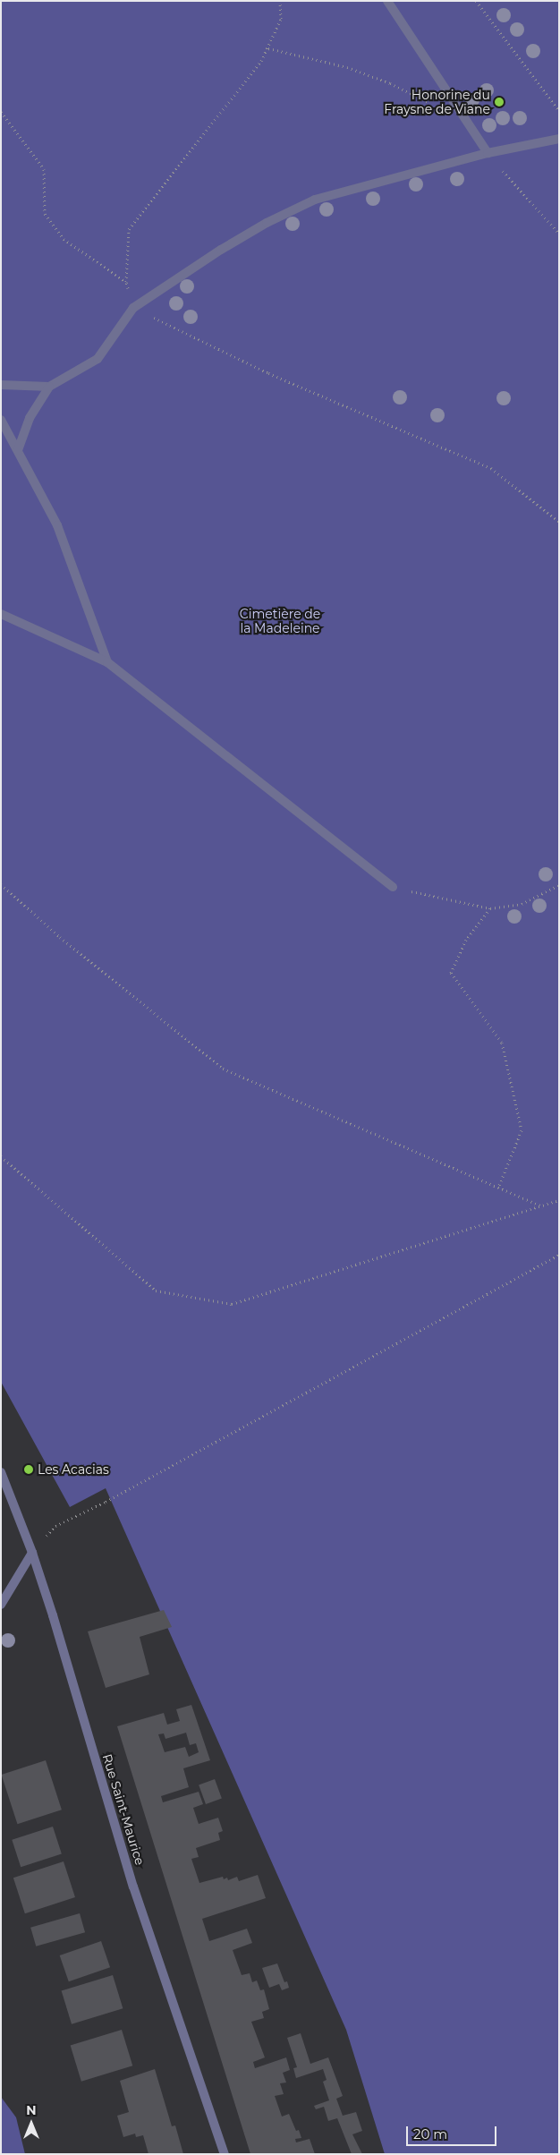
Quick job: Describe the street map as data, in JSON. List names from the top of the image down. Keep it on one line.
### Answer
{"streets":{"street":["Rue Saint-Maurice"]},"parks":["Cimetière de la Madeleine"],"places":["Honorine du Fraysne de Viane","Les Acacias"],"scale_bar":"20 m","north":"top"}
